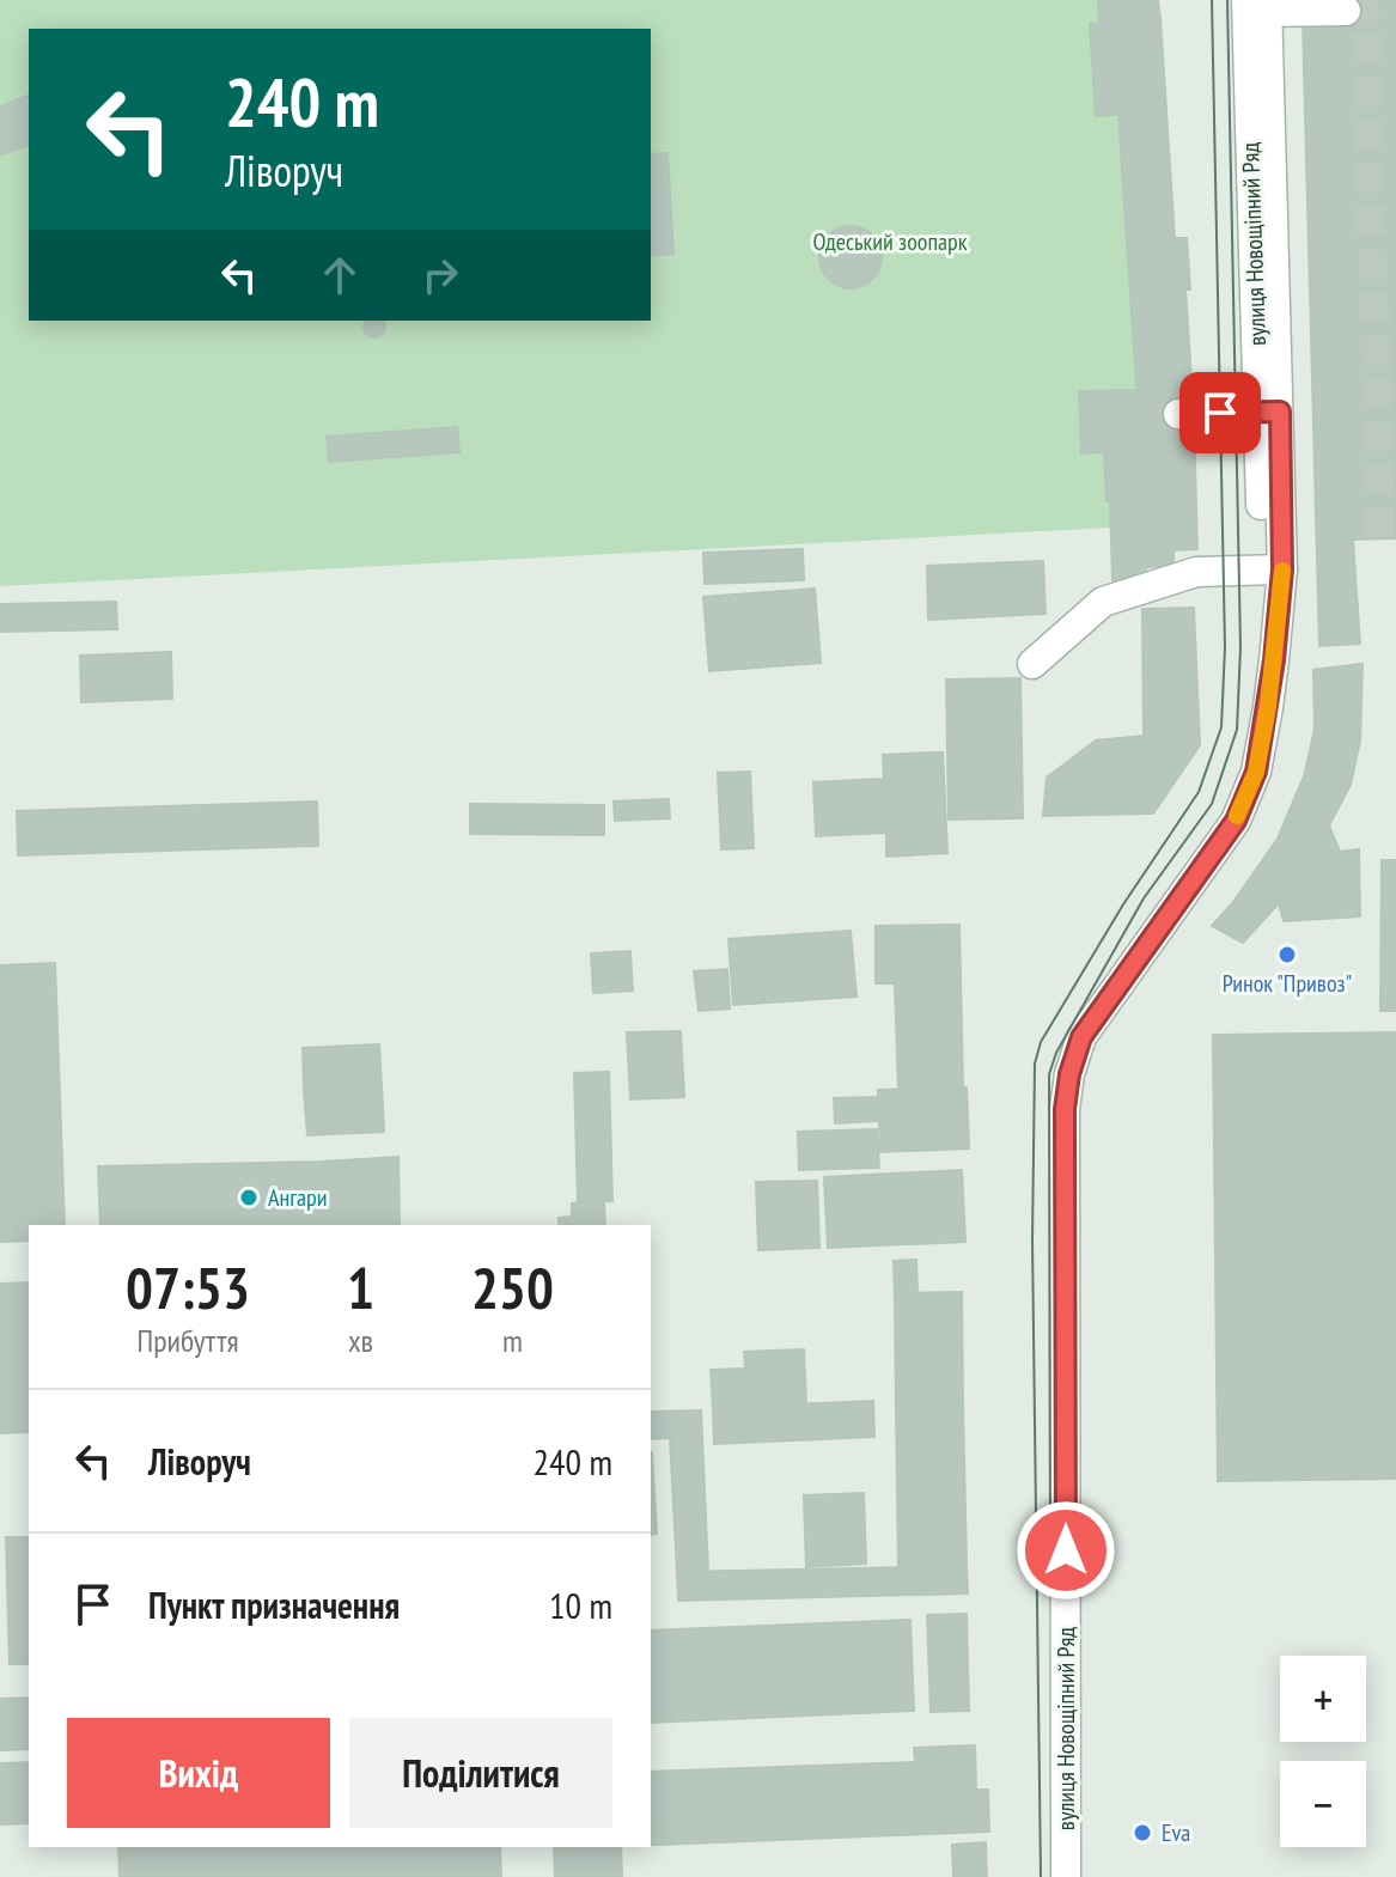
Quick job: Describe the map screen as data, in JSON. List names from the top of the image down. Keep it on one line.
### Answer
{"streets":{"street":["вулиця Новощіпний Ряд"]},"parks":["Одеський зоопарк"],"places":["Ринок \"Привоз\"","Ангари","Eva"],"page":{"turn":["240 m","Ліворуч"],"eta":["07:53","Прибуття","1","хв","250","m"],"list":[{"name":"Ліворуч","value":"240 m"},{"name":"Пункт призначення","value":"10 m"}],"map_buttons":["+","−"],"buttons":["Вихід","Поділитися"]}}
